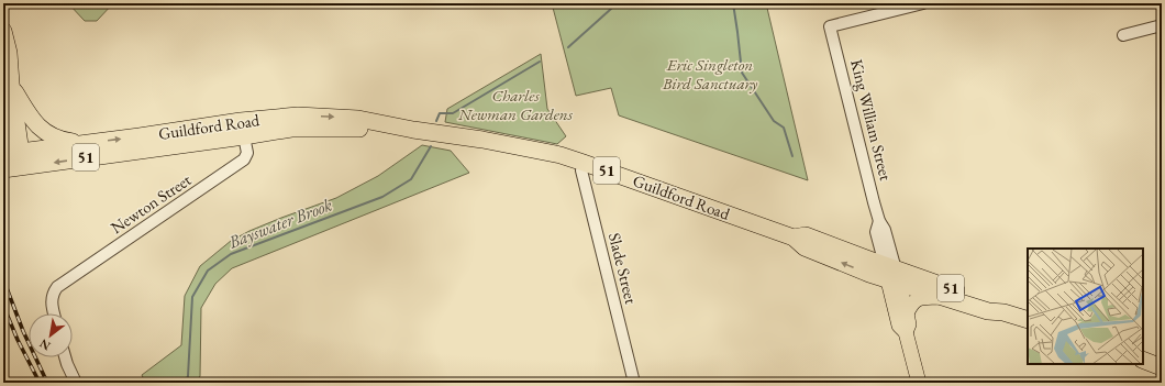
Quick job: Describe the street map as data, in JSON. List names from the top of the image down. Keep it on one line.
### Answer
{"streets":{"highway":["Guildford Road","51"],"main road":["King William Street"],"street":["Newton Street","Slade Street"]},"crossings":[["King William Street","Guildford Road"],["Guildford Road","Newton Street"],["Guildford Road","Slade Street"]],"water":["Bayswater Brook"],"parks":["Eric Singleton Bird Sanctuary","Charles Newman Gardens"],"north":"bottom left"}
